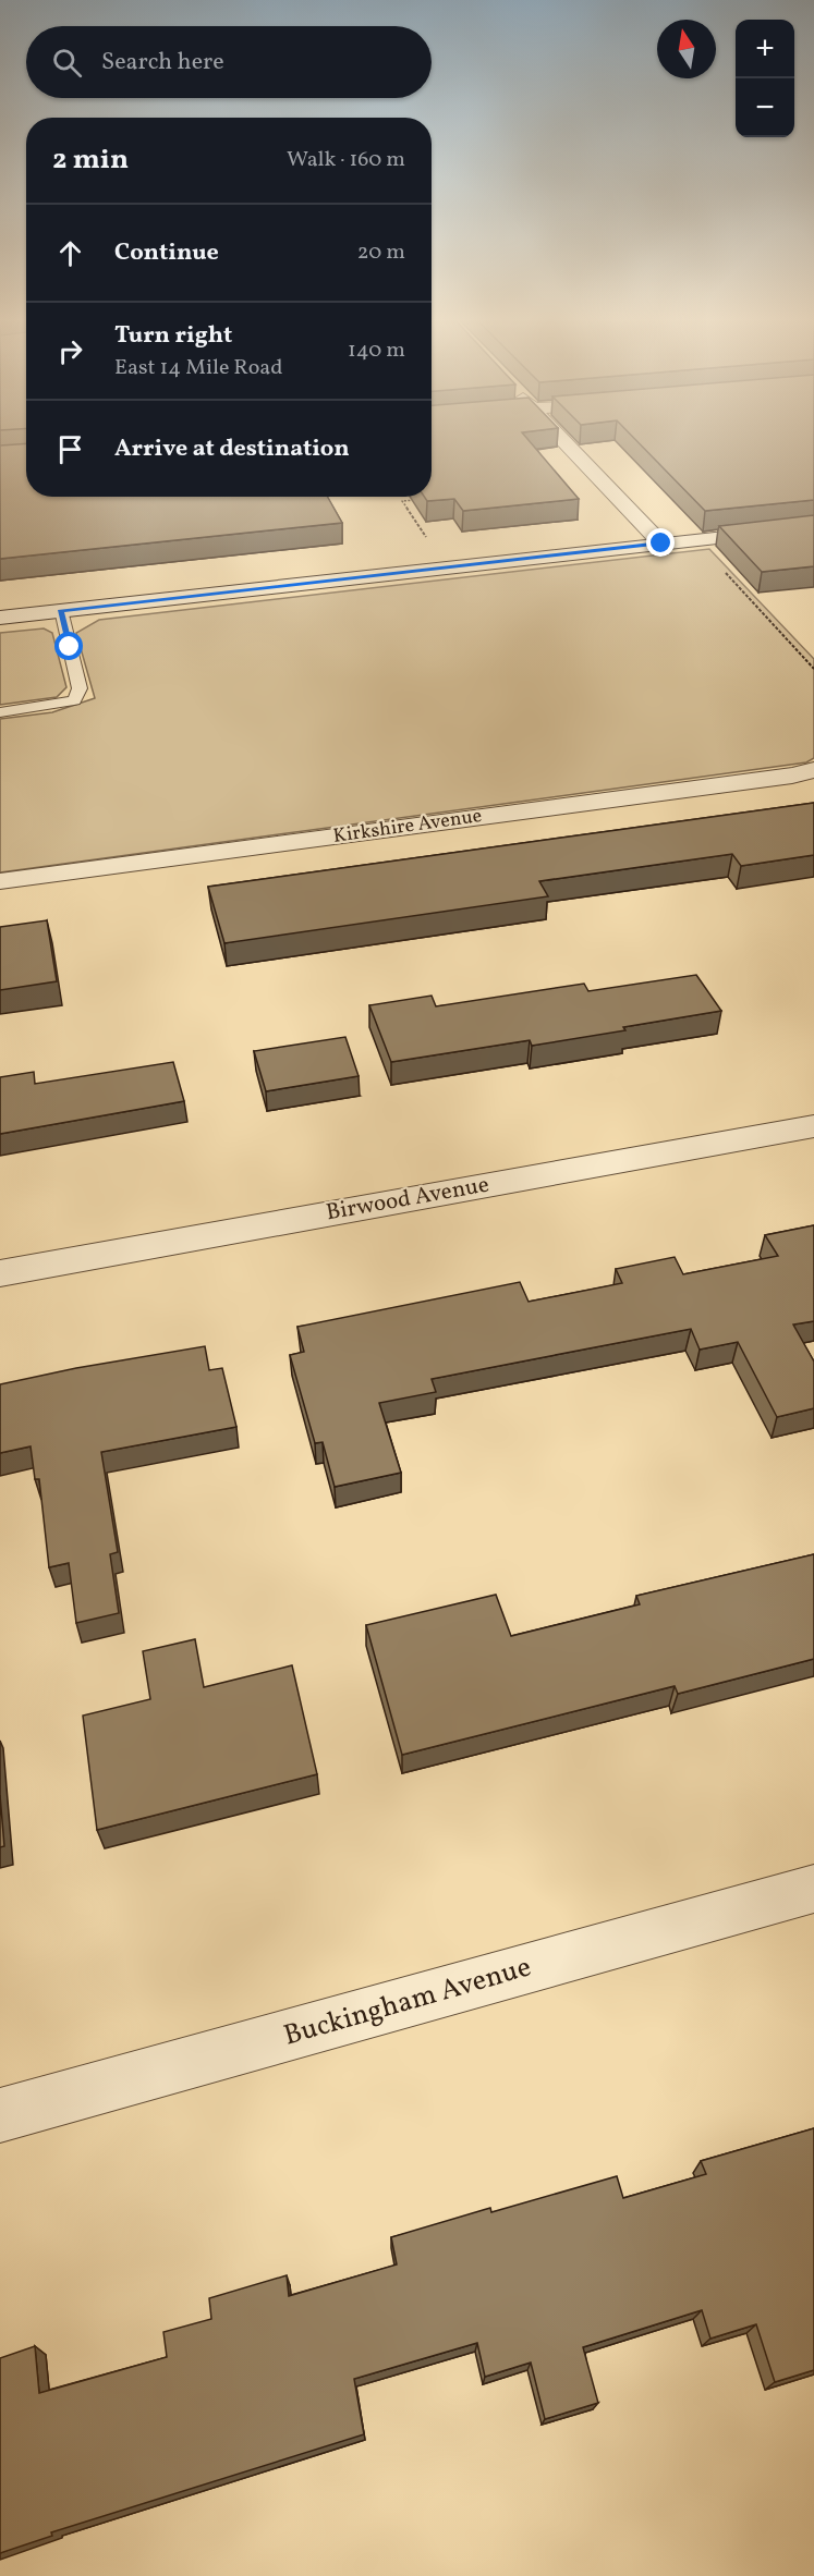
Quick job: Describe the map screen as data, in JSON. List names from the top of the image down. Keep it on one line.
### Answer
{"streets":{"street":["Kirkshire Avenue","Birwood Avenue","Buckingham Avenue"]},"north":"top","page":{"map_buttons":["+","−"],"search":"Search here","heading":["2 min","Walk · 160 m"],"list":[["Continue","20 m"],["Turn right","East 14 Mile Road","140 m"],"Arrive at destination"]}}
